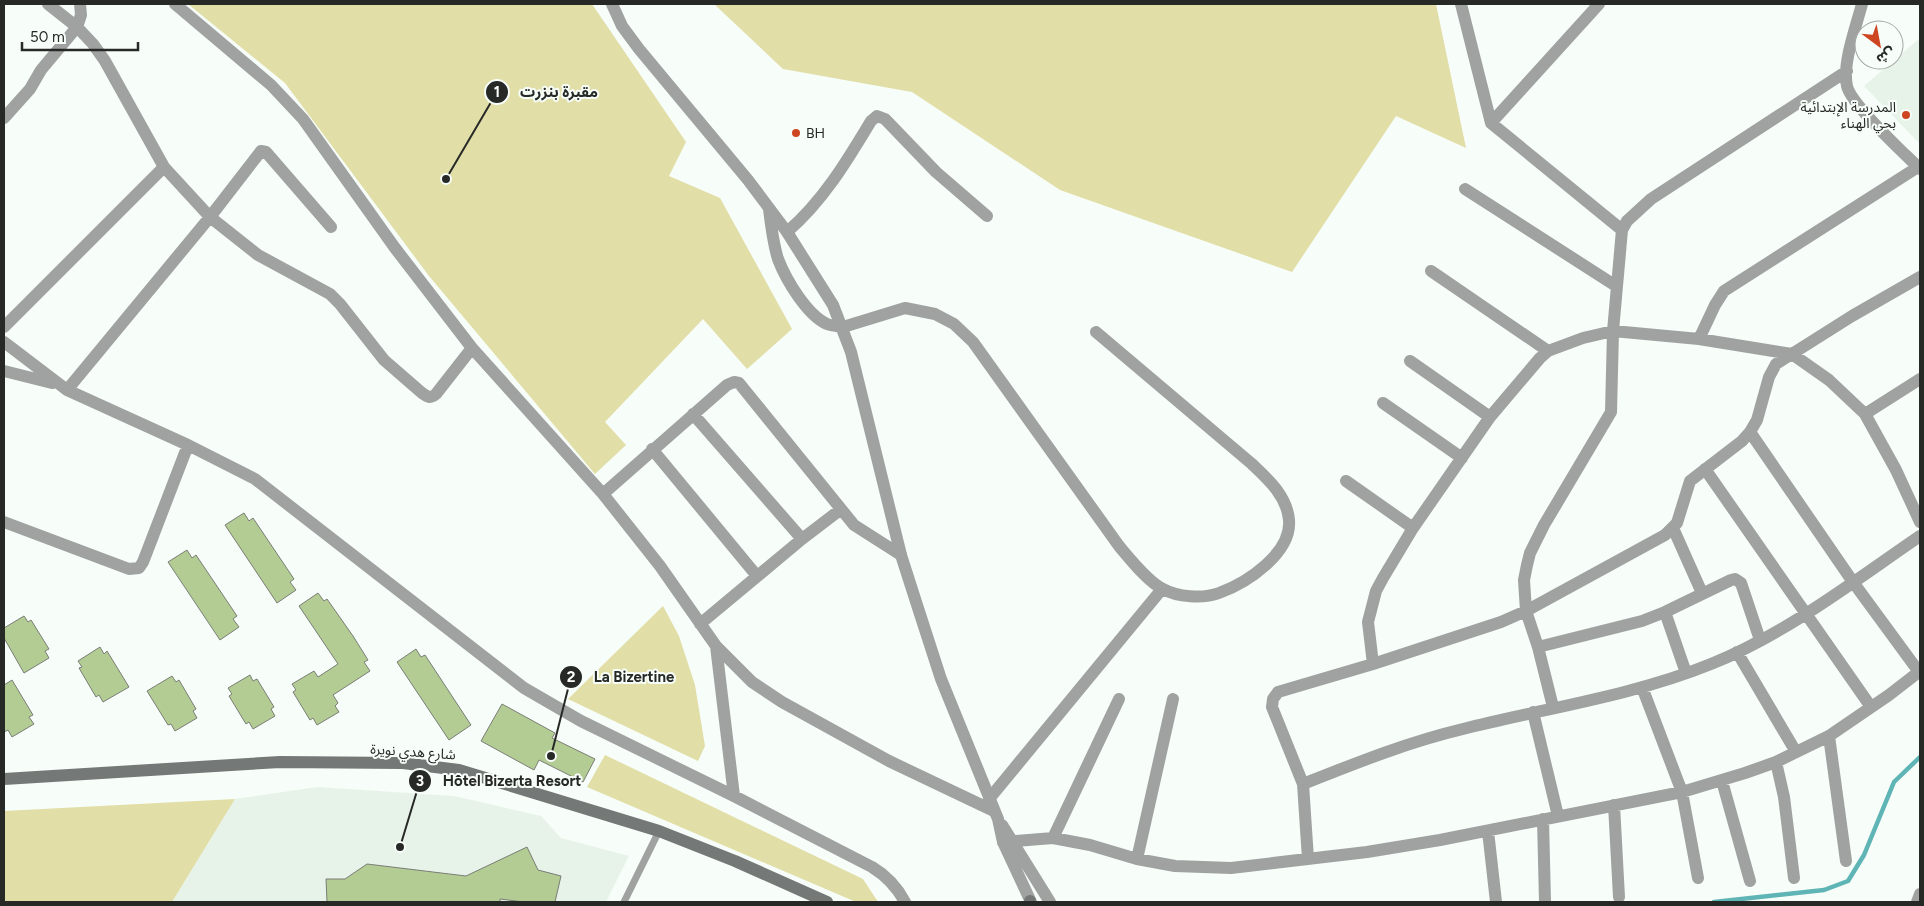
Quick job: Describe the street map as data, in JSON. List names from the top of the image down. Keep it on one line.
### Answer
{"streets":{"main road":["شارع هدي نويرة"]},"places":["المدرسة الإبتدائية بحي الهناء","BH","مقبرة بنزرت","La Bizertine","Hôtel Bizerta Resort"],"scale_bar":"50 m","north":"bottom right"}
